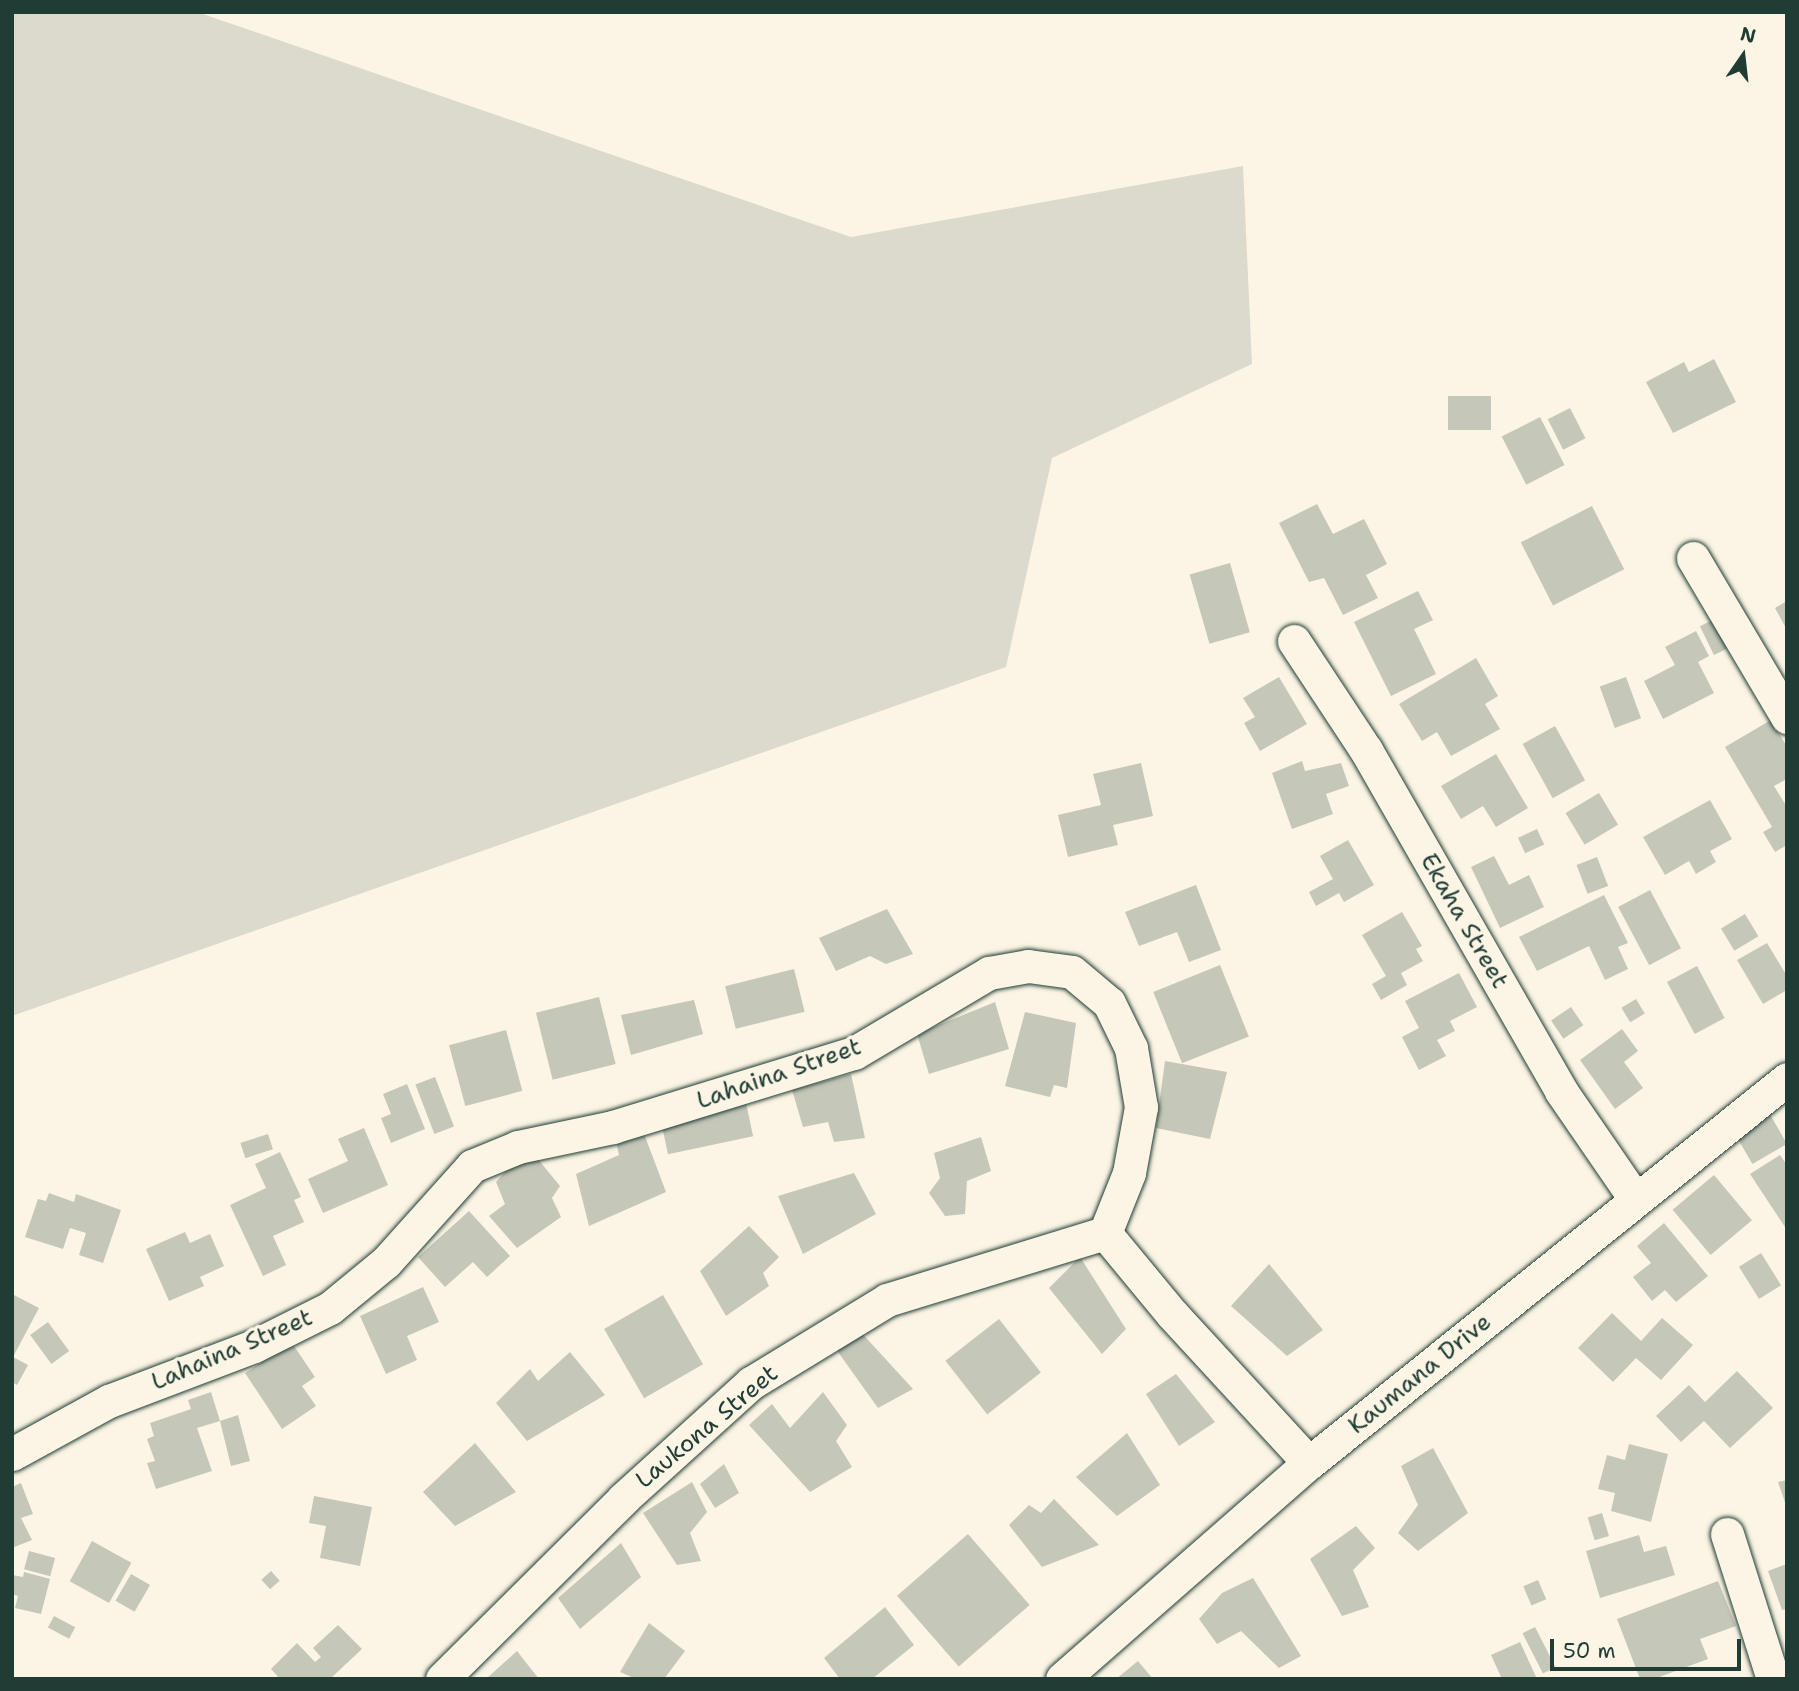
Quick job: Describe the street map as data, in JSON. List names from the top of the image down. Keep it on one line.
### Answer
{"streets":{"street":["Ekaha Street","Lahaina Street","Kaumana Drive","Laukona Street"]},"crossings":[["Ekaha Street","Kaumana Drive"],["Lahaina Street","Laukona Street"]],"scale_bar":"50 m","north":"top"}
